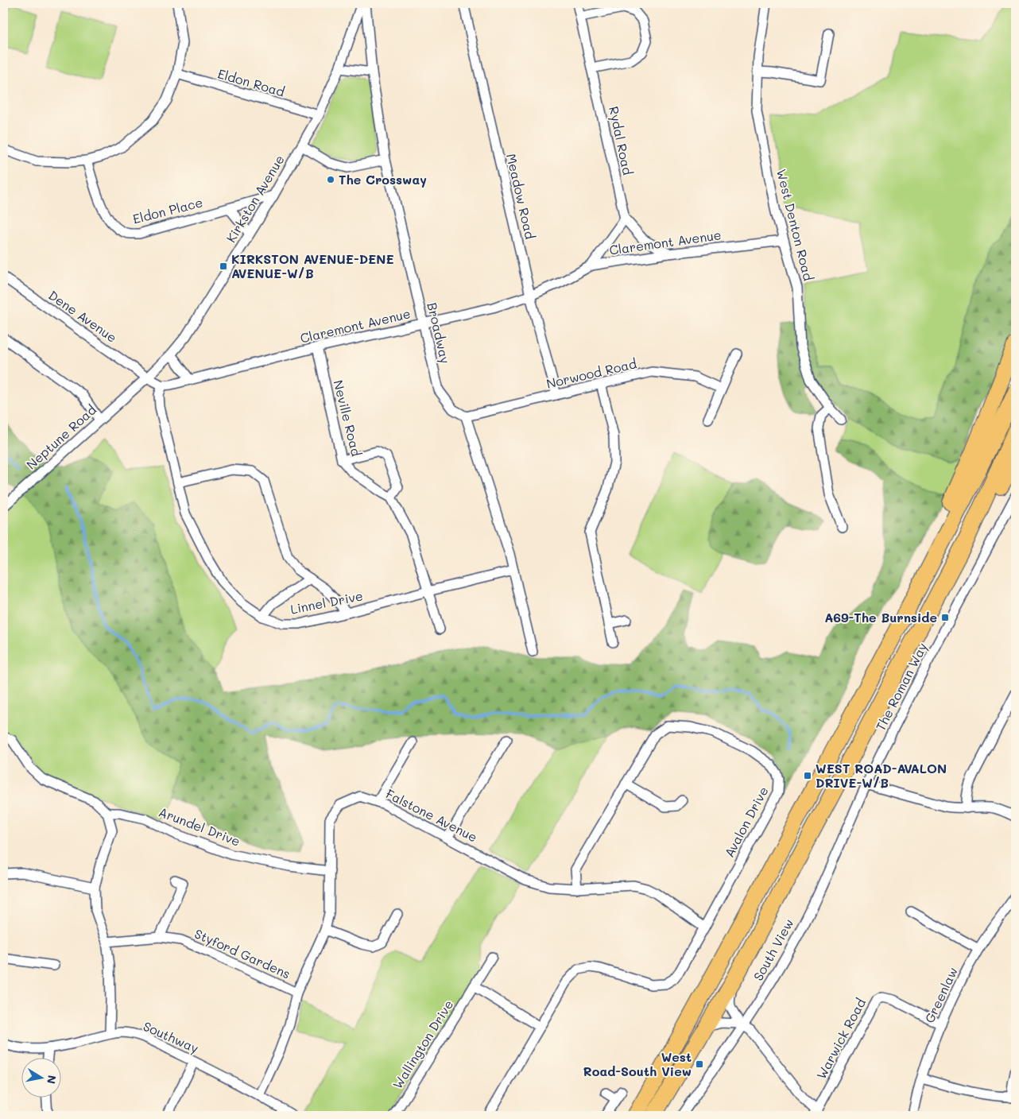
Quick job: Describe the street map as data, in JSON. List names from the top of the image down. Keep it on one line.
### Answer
{"streets":{"street":["Eldon Road","Rydal Road","Meadow Road","Kirkston Avenue","Eldon Place","West Denton Road","Claremont Avenue","Dene Avenue","Broadway","Norwood Road","Neville Road","Neptune Road","Linnel Drive","The Roman Way","Falstone Avenue","Avalon Drive","Arundel Drive","South View","Styford Gardens","Greenlaw","Southway","Warwick Road","Wallington Drive"]},"crossings":[["Eldon Road","Kirkston Avenue"],["Meadow Road","Claremont Avenue"],["Meadow Road","Norwood Road"],["Kirkston Avenue","Eldon Place"],["Kirkston Avenue","Dene Avenue"],["Kirkston Avenue","Neptune Road"],["West Denton Road","Claremont Avenue"],["Claremont Avenue","Dene Avenue"],["Claremont Avenue","Broadway"],["Claremont Avenue","Neville Road"],["Claremont Avenue","Linnel Drive"],["Dene Avenue","Linnel Drive"],["Broadway","Norwood Road"],["The Roman Way","South View"],["Falstone Avenue","Avalon Drive"],["Falstone Avenue","Arundel Drive"],["Falstone Avenue","Styford Gardens"],["Falstone Avenue","Southway"],["Greenlaw","Warwick Road"]],"places":{"other":["The Crossway"],"transit":["KIRKSTON AVENUE-DENE AVENUE-W/B","A69-The Burnside","WEST ROAD-AVALON DRIVE-W/B","West Road-South View"]},"north":"right"}
